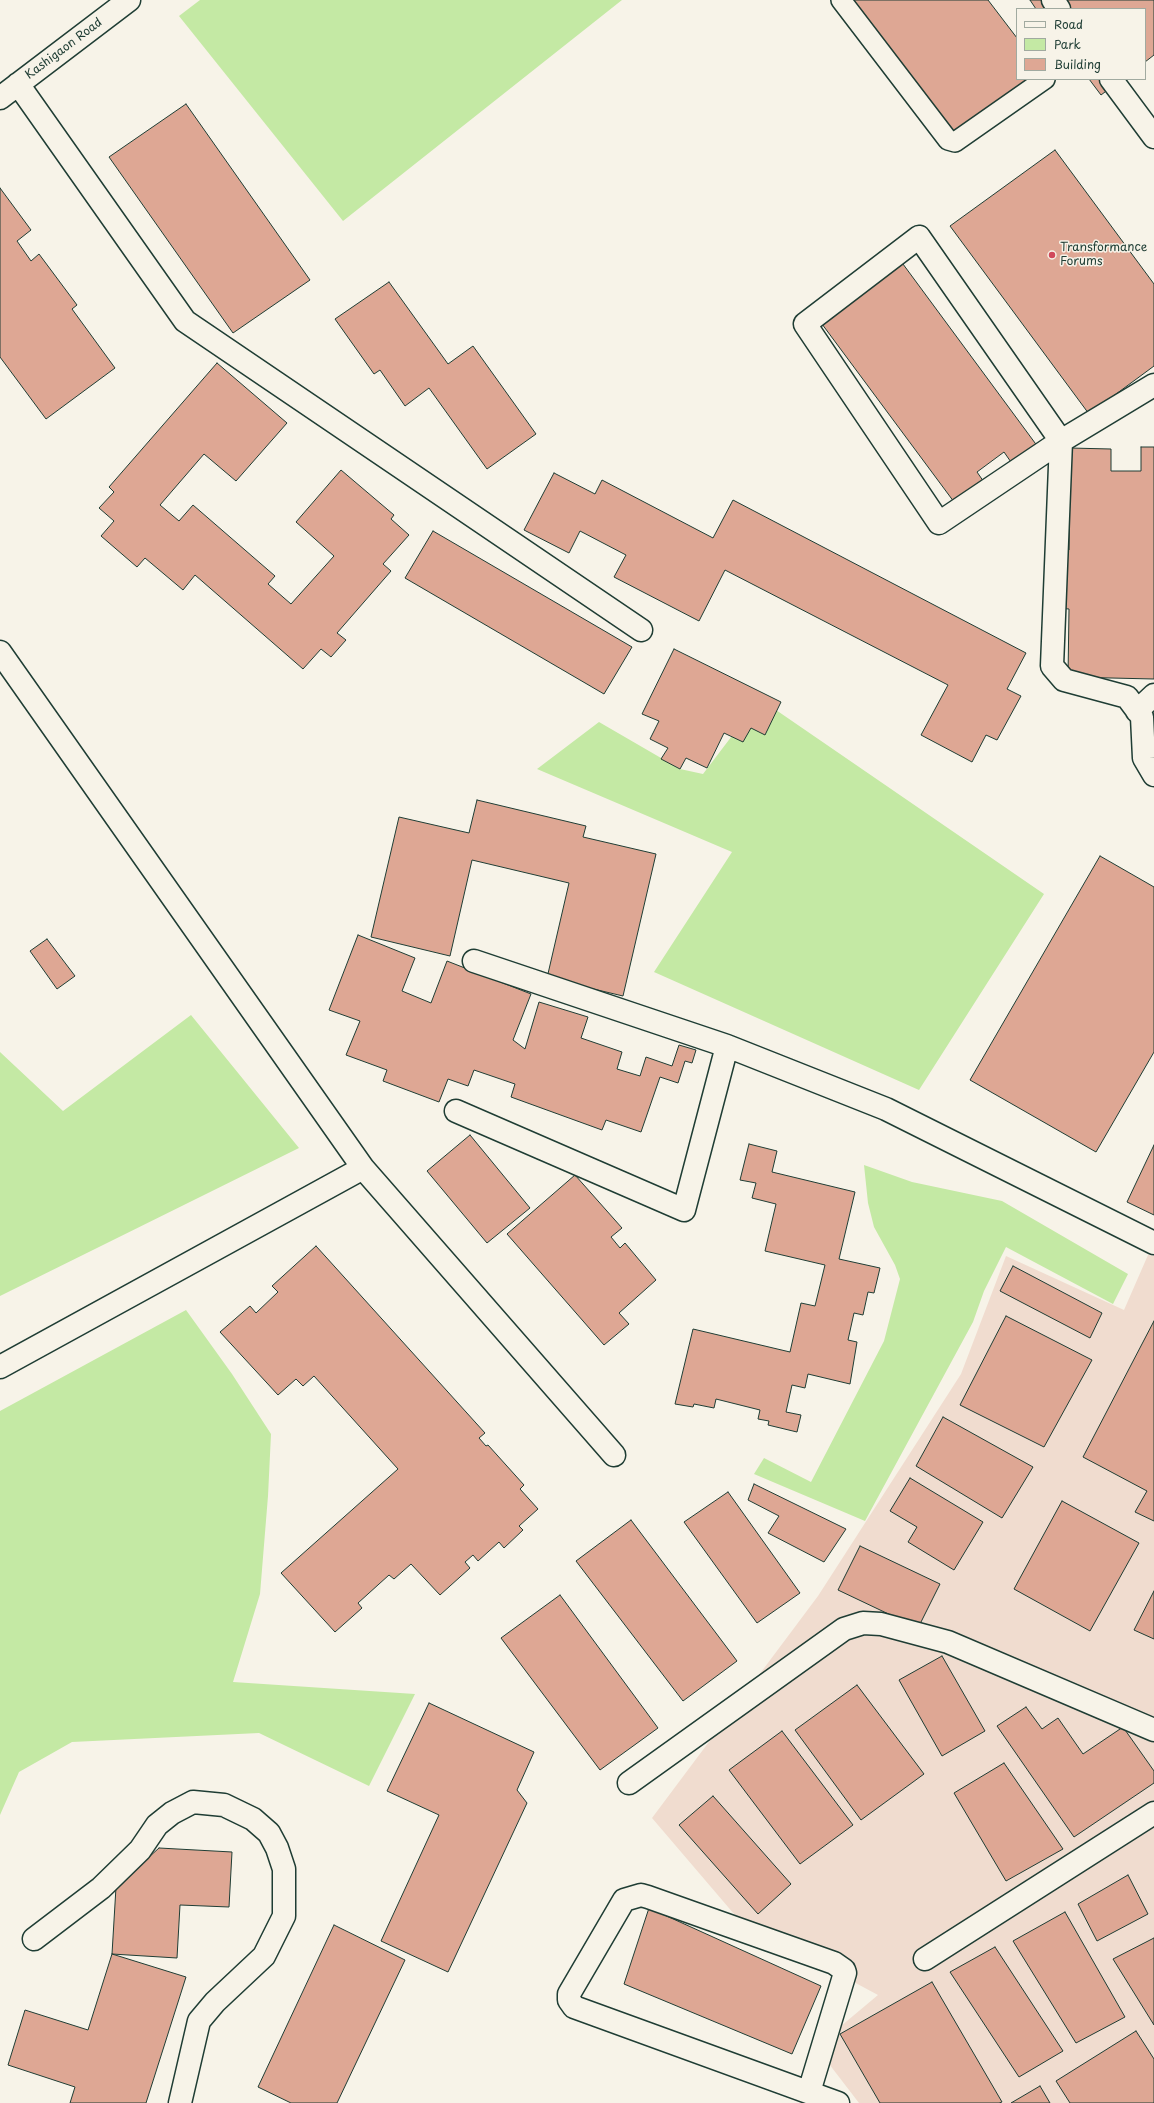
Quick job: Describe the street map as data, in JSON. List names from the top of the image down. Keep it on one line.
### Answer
{"streets":{"street":["Kashigaon Road"]},"places":["Transformance Forums"],"legend":["Road","Park","Building"]}
